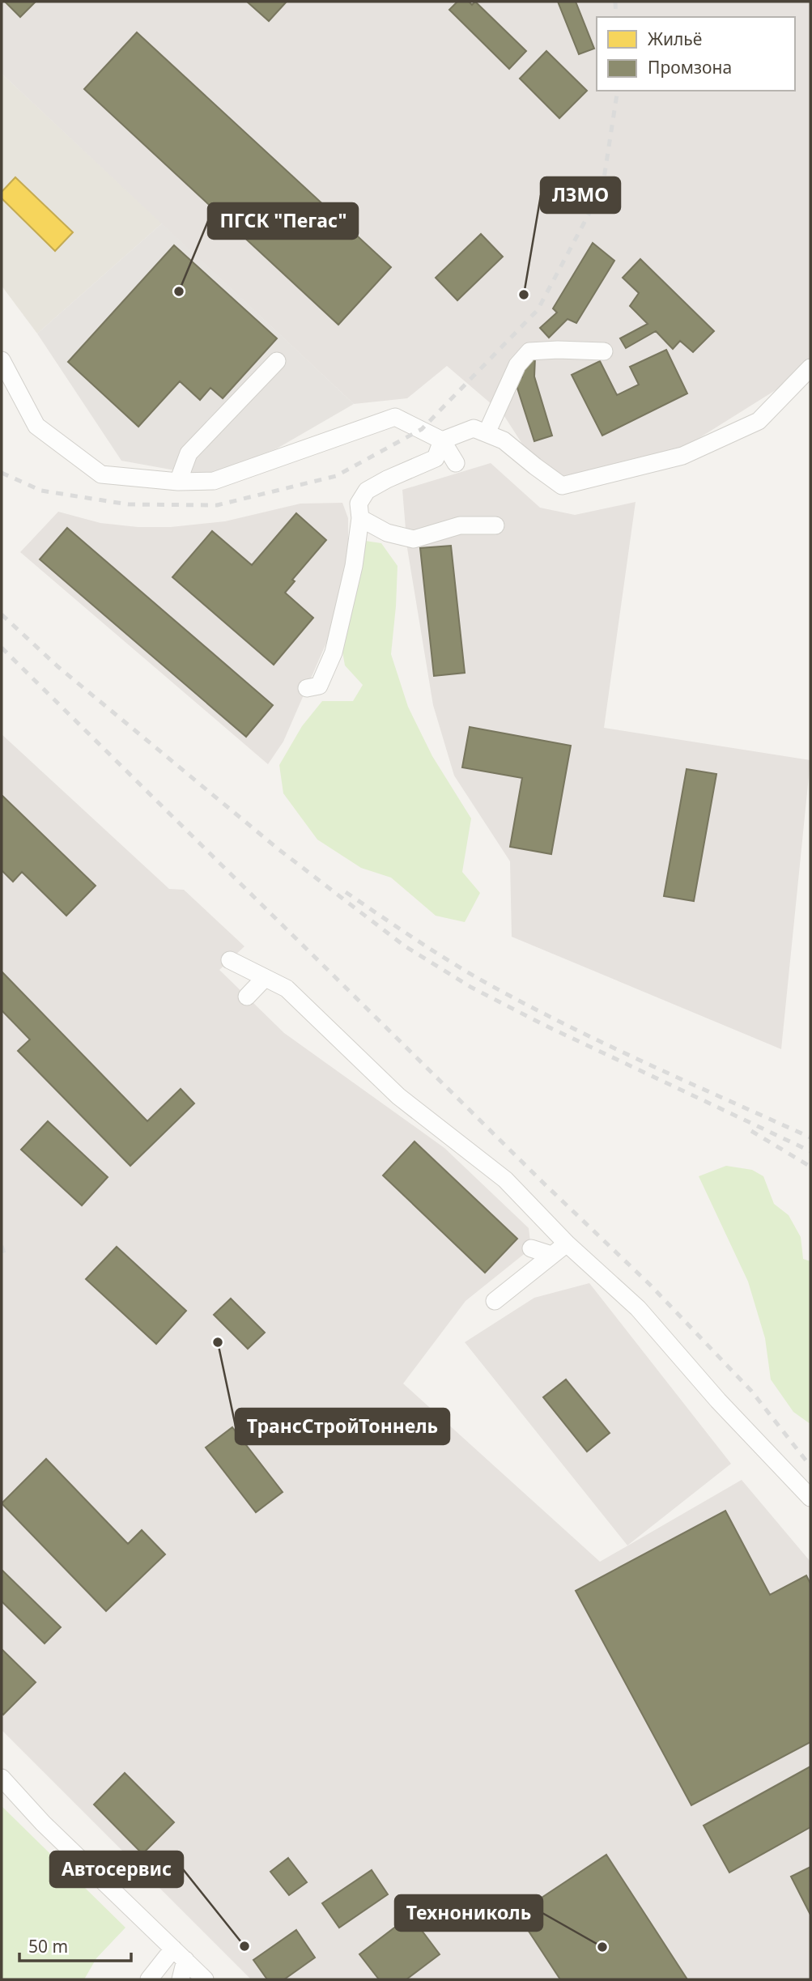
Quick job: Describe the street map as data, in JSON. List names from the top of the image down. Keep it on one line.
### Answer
{"places":["ПГСК \"Пегас\"","ЛЗМО","ТрансСтройТоннель","Автосервис","Технониколь"],"legend":["Жильё","Промзона"],"scale_bar":"50 m"}
